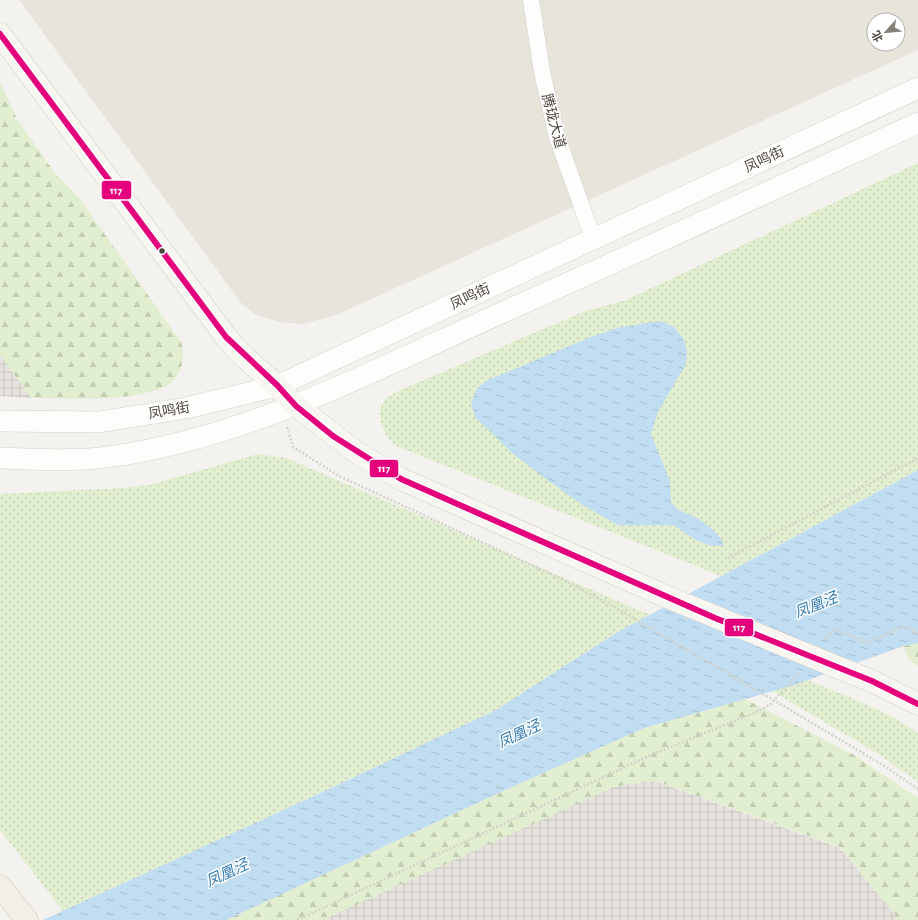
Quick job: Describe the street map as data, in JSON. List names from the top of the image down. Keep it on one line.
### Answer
{"streets":{"street":["腾珑大道","凤鸣街"]},"crossings":[["腾珑大道","凤鸣街"]],"water":["凤凰泾"],"lines":["transit line 117"],"north":"bottom left"}
